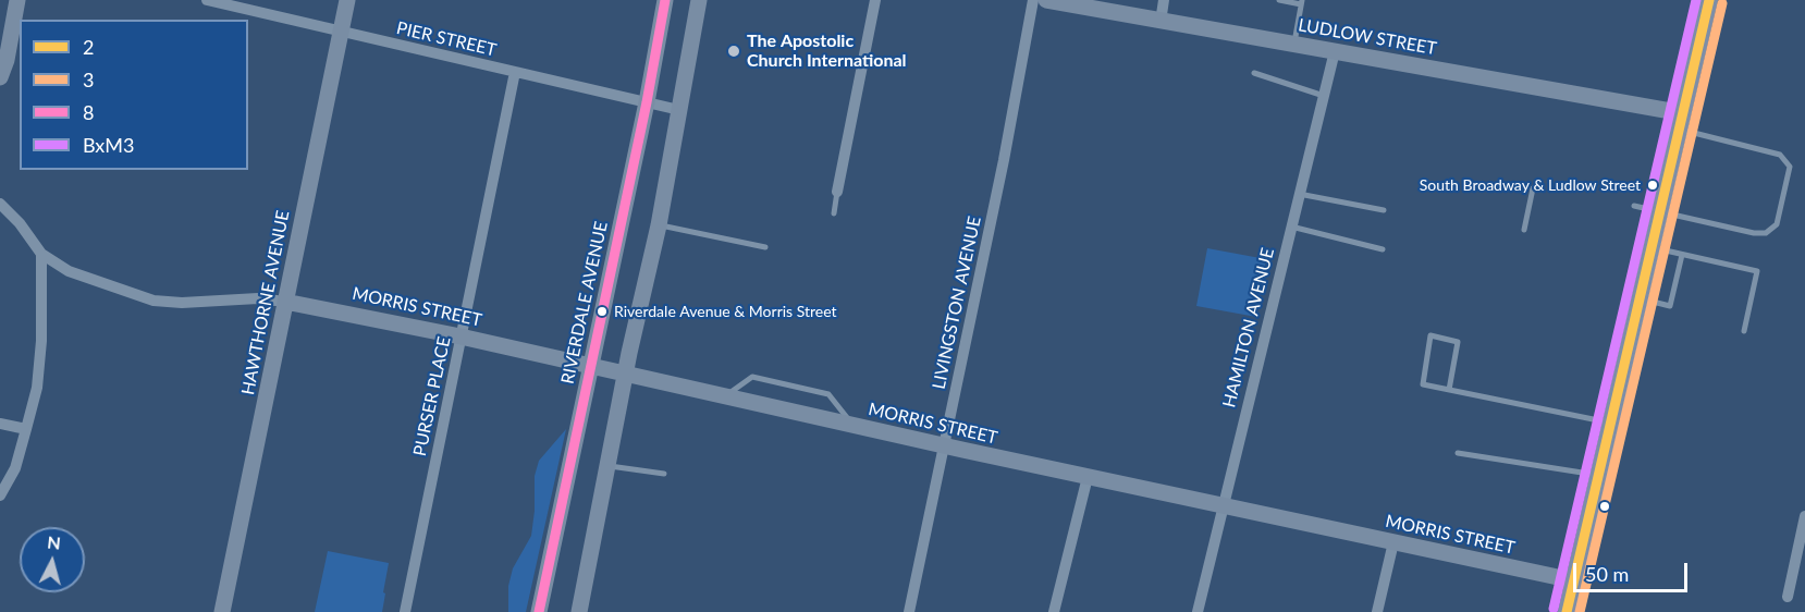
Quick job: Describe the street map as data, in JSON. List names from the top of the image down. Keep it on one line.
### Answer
{"streets":{"street":["LUDLOW STREET","PIER STREET","HAWTHORNE AVENUE","RIVERDALE AVENUE","LIVINGSTON AVENUE","MORRIS STREET","HAMILTON AVENUE","PURSER PLACE"]},"crossings":[["LUDLOW STREET","HAMILTON AVENUE"],["PIER STREET","HAWTHORNE AVENUE"],["PIER STREET","RIVERDALE AVENUE"],["PIER STREET","PURSER PLACE"],["HAWTHORNE AVENUE","MORRIS STREET"],["RIVERDALE AVENUE","MORRIS STREET"],["LIVINGSTON AVENUE","MORRIS STREET"],["MORRIS STREET","HAMILTON AVENUE"],["MORRIS STREET","PURSER PLACE"]],"places":["The Apostolic Church International","South Broadway & Ludlow Street","Riverdale Avenue & Morris Street"],"lines":["transit line 2","transit line 8","transit line BxM3","transit line 3"],"legend":["2","3","8","BxM3"],"scale_bar":"50 m","north":"top"}
